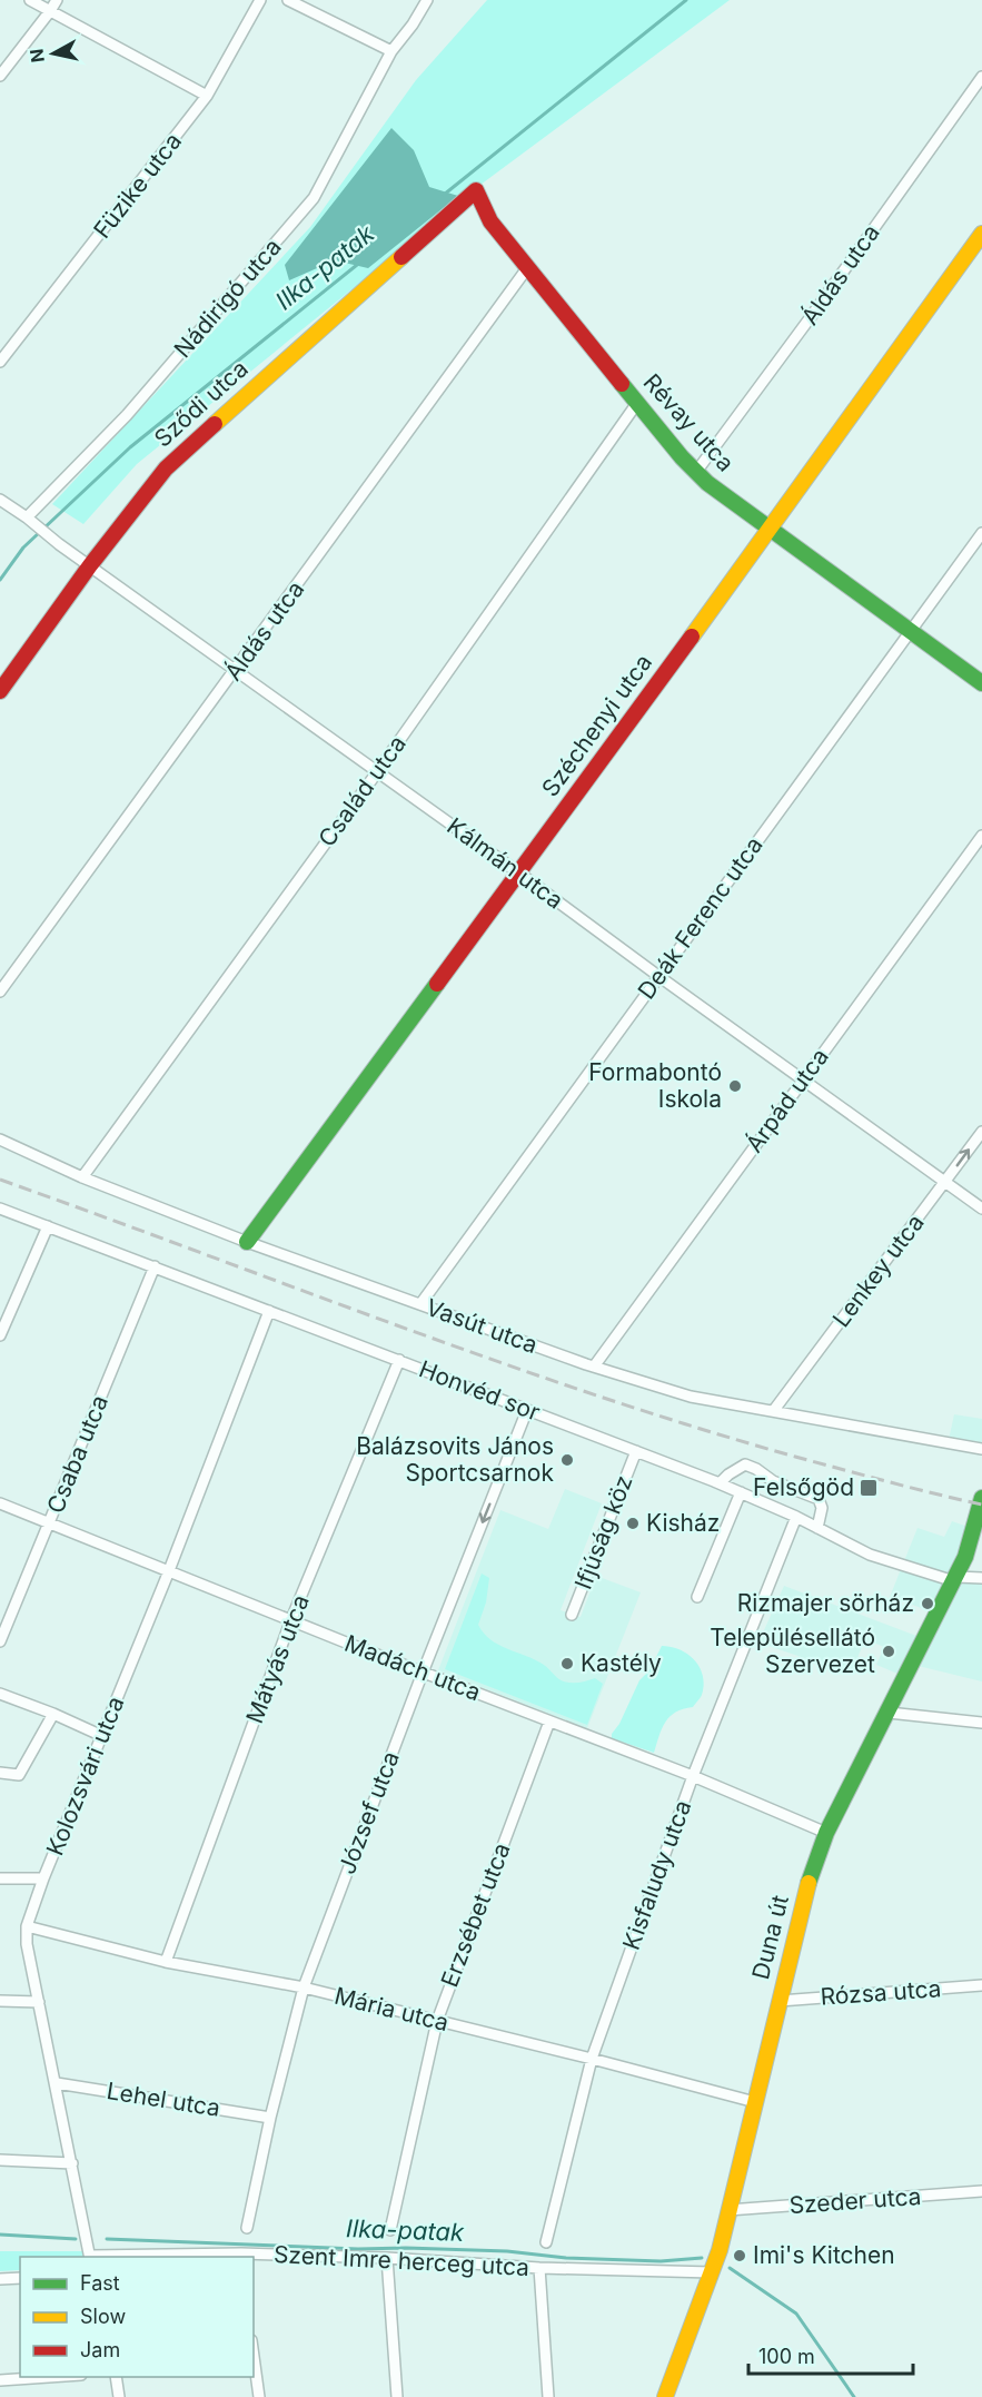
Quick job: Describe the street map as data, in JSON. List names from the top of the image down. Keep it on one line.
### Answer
{"streets":{"street":["Füzike utca","Áldás utca","Nádirigó utca","Sződi utca","Révay utca","Széchenyi utca","Család utca","Kálmán utca","Deák Ferenc utca","Árpád utca","Lenkey utca","Vasút utca","Honvéd sor","Csaba utca","Ifjúság köz","Mátyás utca","Madách utca","Kolozsvári utca","József utca","Kisfaludy utca","Erzsébet utca","Duna út","Rózsa utca","Mária utca","Lehel utca","Szeder utca","Szent Imre herceg utca"]},"crossings":[["Áldás utca","Révay utca"],["Áldás utca","Kálmán utca"],["Nádirigó utca","Kálmán utca"],["Sződi utca","Révay utca"],["Sződi utca","Kálmán utca"],["Révay utca","Széchenyi utca"],["Révay utca","Család utca"],["Révay utca","Deák Ferenc utca"],["Széchenyi utca","Kálmán utca"],["Széchenyi utca","Vasút utca"],["Család utca","Kálmán utca"],["Család utca","Vasút utca"],["Kálmán utca","Deák Ferenc utca"],["Kálmán utca","Árpád utca"],["Kálmán utca","Lenkey utca"],["Deák Ferenc utca","Vasút utca"],["Árpád utca","Vasút utca"],["Lenkey utca","Vasút utca"],["Honvéd sor","Csaba utca"],["Honvéd sor","Ifjúság köz"],["Honvéd sor","Mátyás utca"],["Honvéd sor","Kolozsvári utca"],["Honvéd sor","József utca"],["Honvéd sor","Kisfaludy utca"],["Honvéd sor","Duna út"],["Csaba utca","Madách utca"],["Mátyás utca","Madách utca"],["Mátyás utca","Mária utca"],["Madách utca","Kolozsvári utca"],["Madách utca","József utca"],["Madách utca","Kisfaludy utca"],["Madách utca","Erzsébet utca"],["Madách utca","Duna út"],["Kolozsvári utca","Mária utca"],["Kolozsvári utca","Lehel utca"],["Kolozsvári utca","Szent Imre herceg utca"],["József utca","Mária utca"],["József utca","Lehel utca"],["Kisfaludy utca","Mária utca"],["Erzsébet utca","Mária utca"],["Duna út","Rózsa utca"],["Duna út","Mária utca"],["Duna út","Szeder utca"],["Duna út","Szent Imre herceg utca"]],"water":["Ilka-patak"],"places":{"other":["Formabontó Iskola","Balázsovits János Sportcsarnok","Kisház","Rizmajer sörház","Településellátó Szervezet","Kastély","Imi's Kitchen"],"transit":["Felsőgöd"]},"legend":["Fast","Slow","Jam"],"scale_bar":"100 m","north":"left"}
